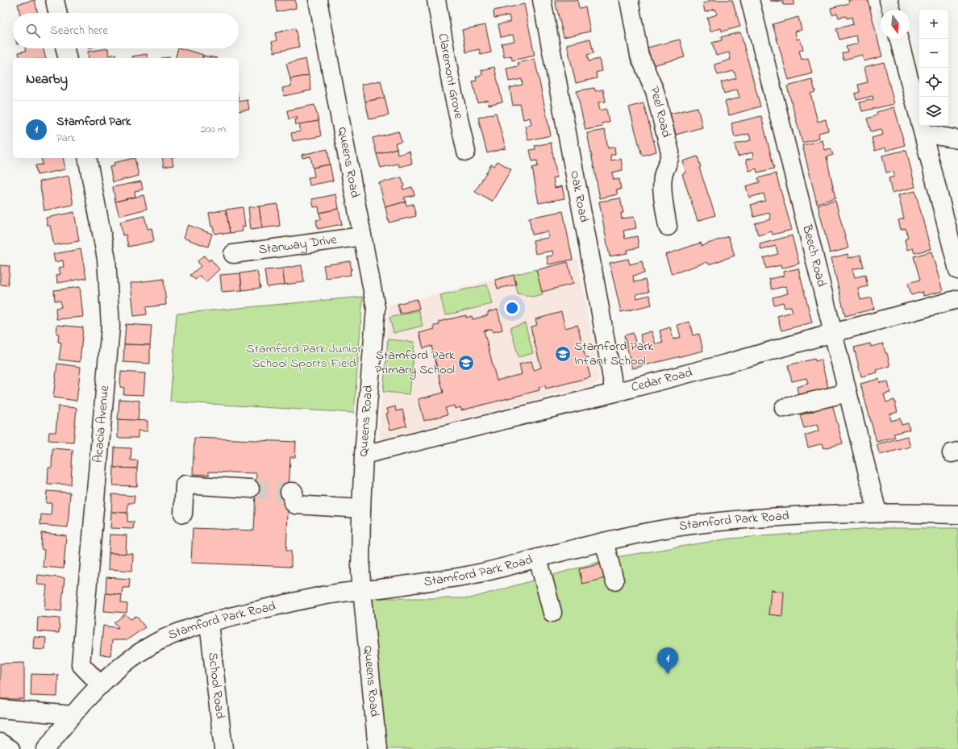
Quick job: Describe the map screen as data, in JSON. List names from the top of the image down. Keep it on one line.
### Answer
{"streets":{"street":["Claremont Grove","Peel Road","Queens Road","Oak Road","Stanway Drive","Beech Road","Cedar Road","Acacia Avenue","Stamford Park Road","School Road"]},"crossings":[["Queens Road","Stanway Drive"],["Queens Road","Cedar Road"],["Queens Road","Stamford Park Road"],["Oak Road","Cedar Road"],["Beech Road","Cedar Road"],["Beech Road","Stamford Park Road"],["Acacia Avenue","Stamford Park Road"],["Stamford Park Road","School Road"]],"parks":["Stamford Park Junior School Sports Field"],"places":{"school or university":["Stamford Park Infant School","Stamford Park Primary School"]},"north":"bottom","page":{"map_buttons":["+","−"],"search":"Search here","heading":"Nearby","list":[{"mark":"1","name":"Stamford Park","note":"Park","value":"200 m"}],"pins":"1"}}
